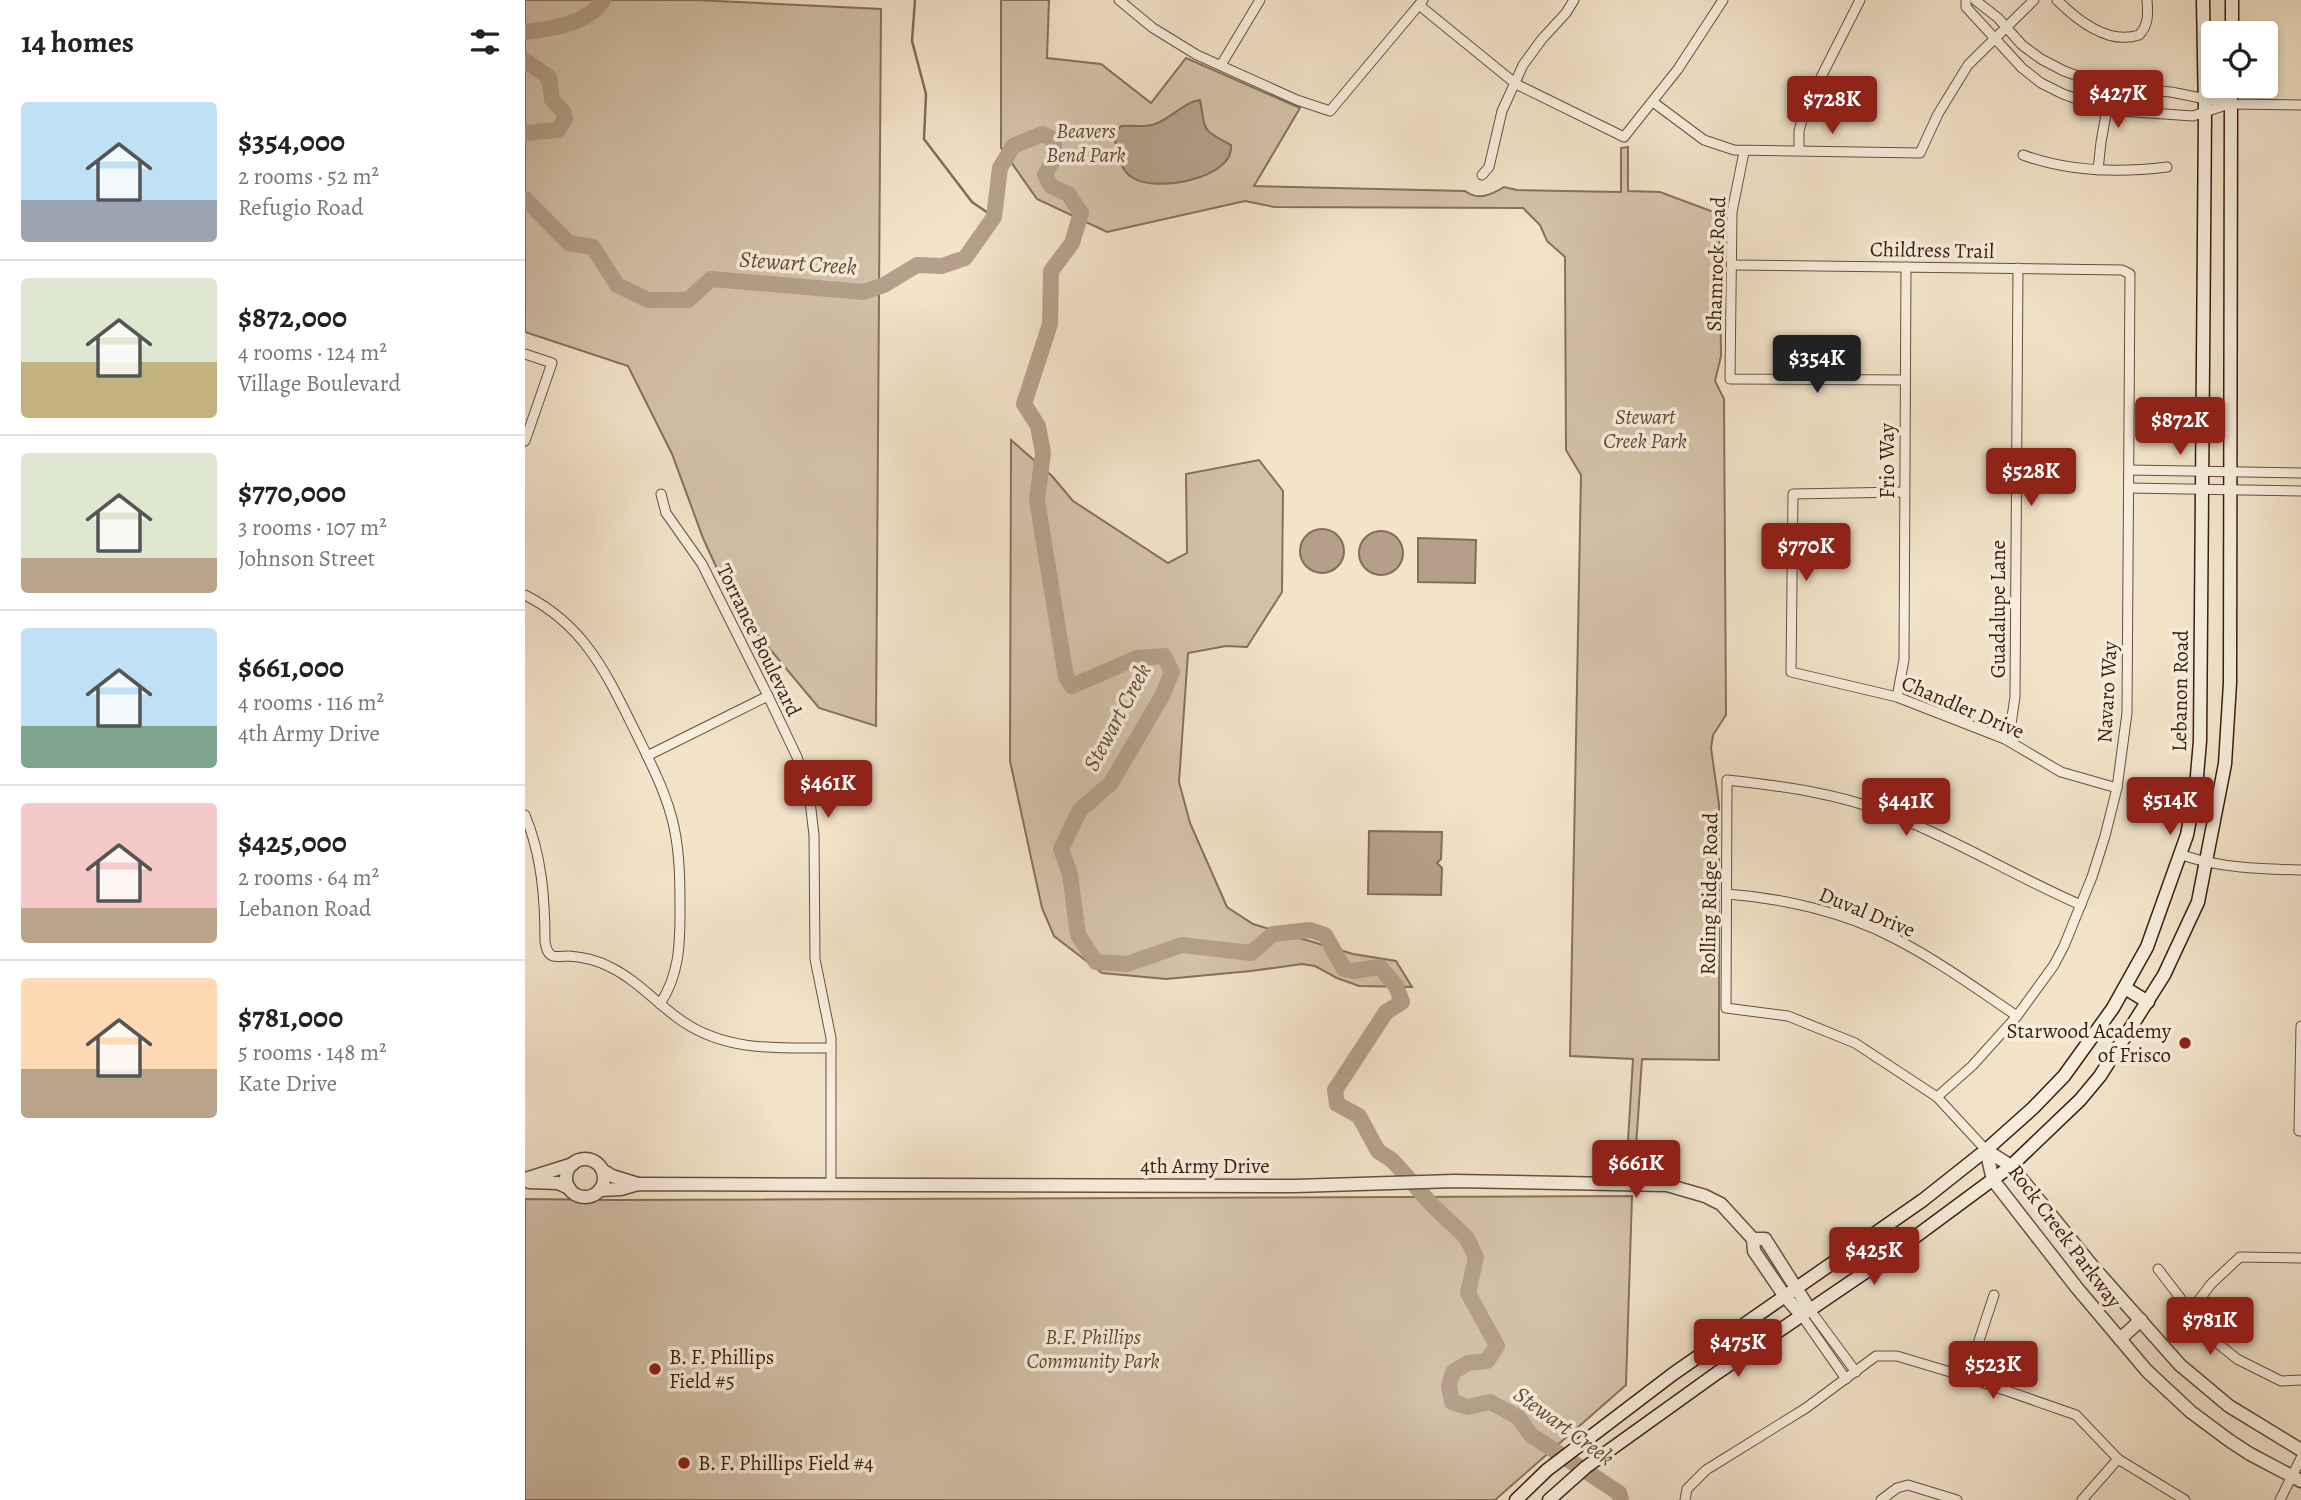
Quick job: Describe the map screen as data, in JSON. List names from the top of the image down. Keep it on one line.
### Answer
{"streets":{"main road":["Lebanon Road","4th Army Drive","Rock Creek Parkway"],"street":["Childress Trail","Shamrock Road","Frio Way","Guadalupe Lane","Torrance Boulevard","Navaro Way","Chandler Drive","Rolling Ridge Road","Duval Drive"]},"crossings":[["Childress Trail","Shamrock Road"],["Childress Trail","Frio Way"],["Childress Trail","Guadalupe Lane"],["Childress Trail","Navaro Way"],["Shamrock Road","Frio Way"],["Frio Way","Chandler Drive"],["Guadalupe Lane","Chandler Drive"],["Torrance Boulevard","4th Army Drive"],["Lebanon Road","4th Army Drive"],["Lebanon Road","Rock Creek Parkway"],["Navaro Way","Chandler Drive"],["Navaro Way","Rolling Ridge Road"],["Navaro Way","Duval Drive"],["Rolling Ridge Road","Duval Drive"]],"water":["Stewart Creek"],"parks":["Beavers Bend Park","Stewart Creek Park","B.F. Phillips Community Park"],"places":["Starwood Academy of Frisco","B. F. Phillips Field #5","B. F. Phillips Field #4"],"page":{"heading":"14 homes","price":["$427K","$728K","$354K","$872K","$528K","$770K","$461K","$514K","$441K","$661K","$425K","$781K","$475K","$523K"],"list":[{"name":"$354,000","note":"2 rooms · 52 m² · Refugio Road"},{"name":"$872,000","note":"4 rooms · 124 m² · Village Boulevard"},{"name":"$770,000","note":"3 rooms · 107 m² · Johnson Street"},{"name":"$661,000","note":"4 rooms · 116 m² · 4th Army Drive"},{"name":"$425,000","note":"2 rooms · 64 m² · Lebanon Road"},{"name":"$781,000","note":"5 rooms · 148 m² · Kate Drive"}]}}
